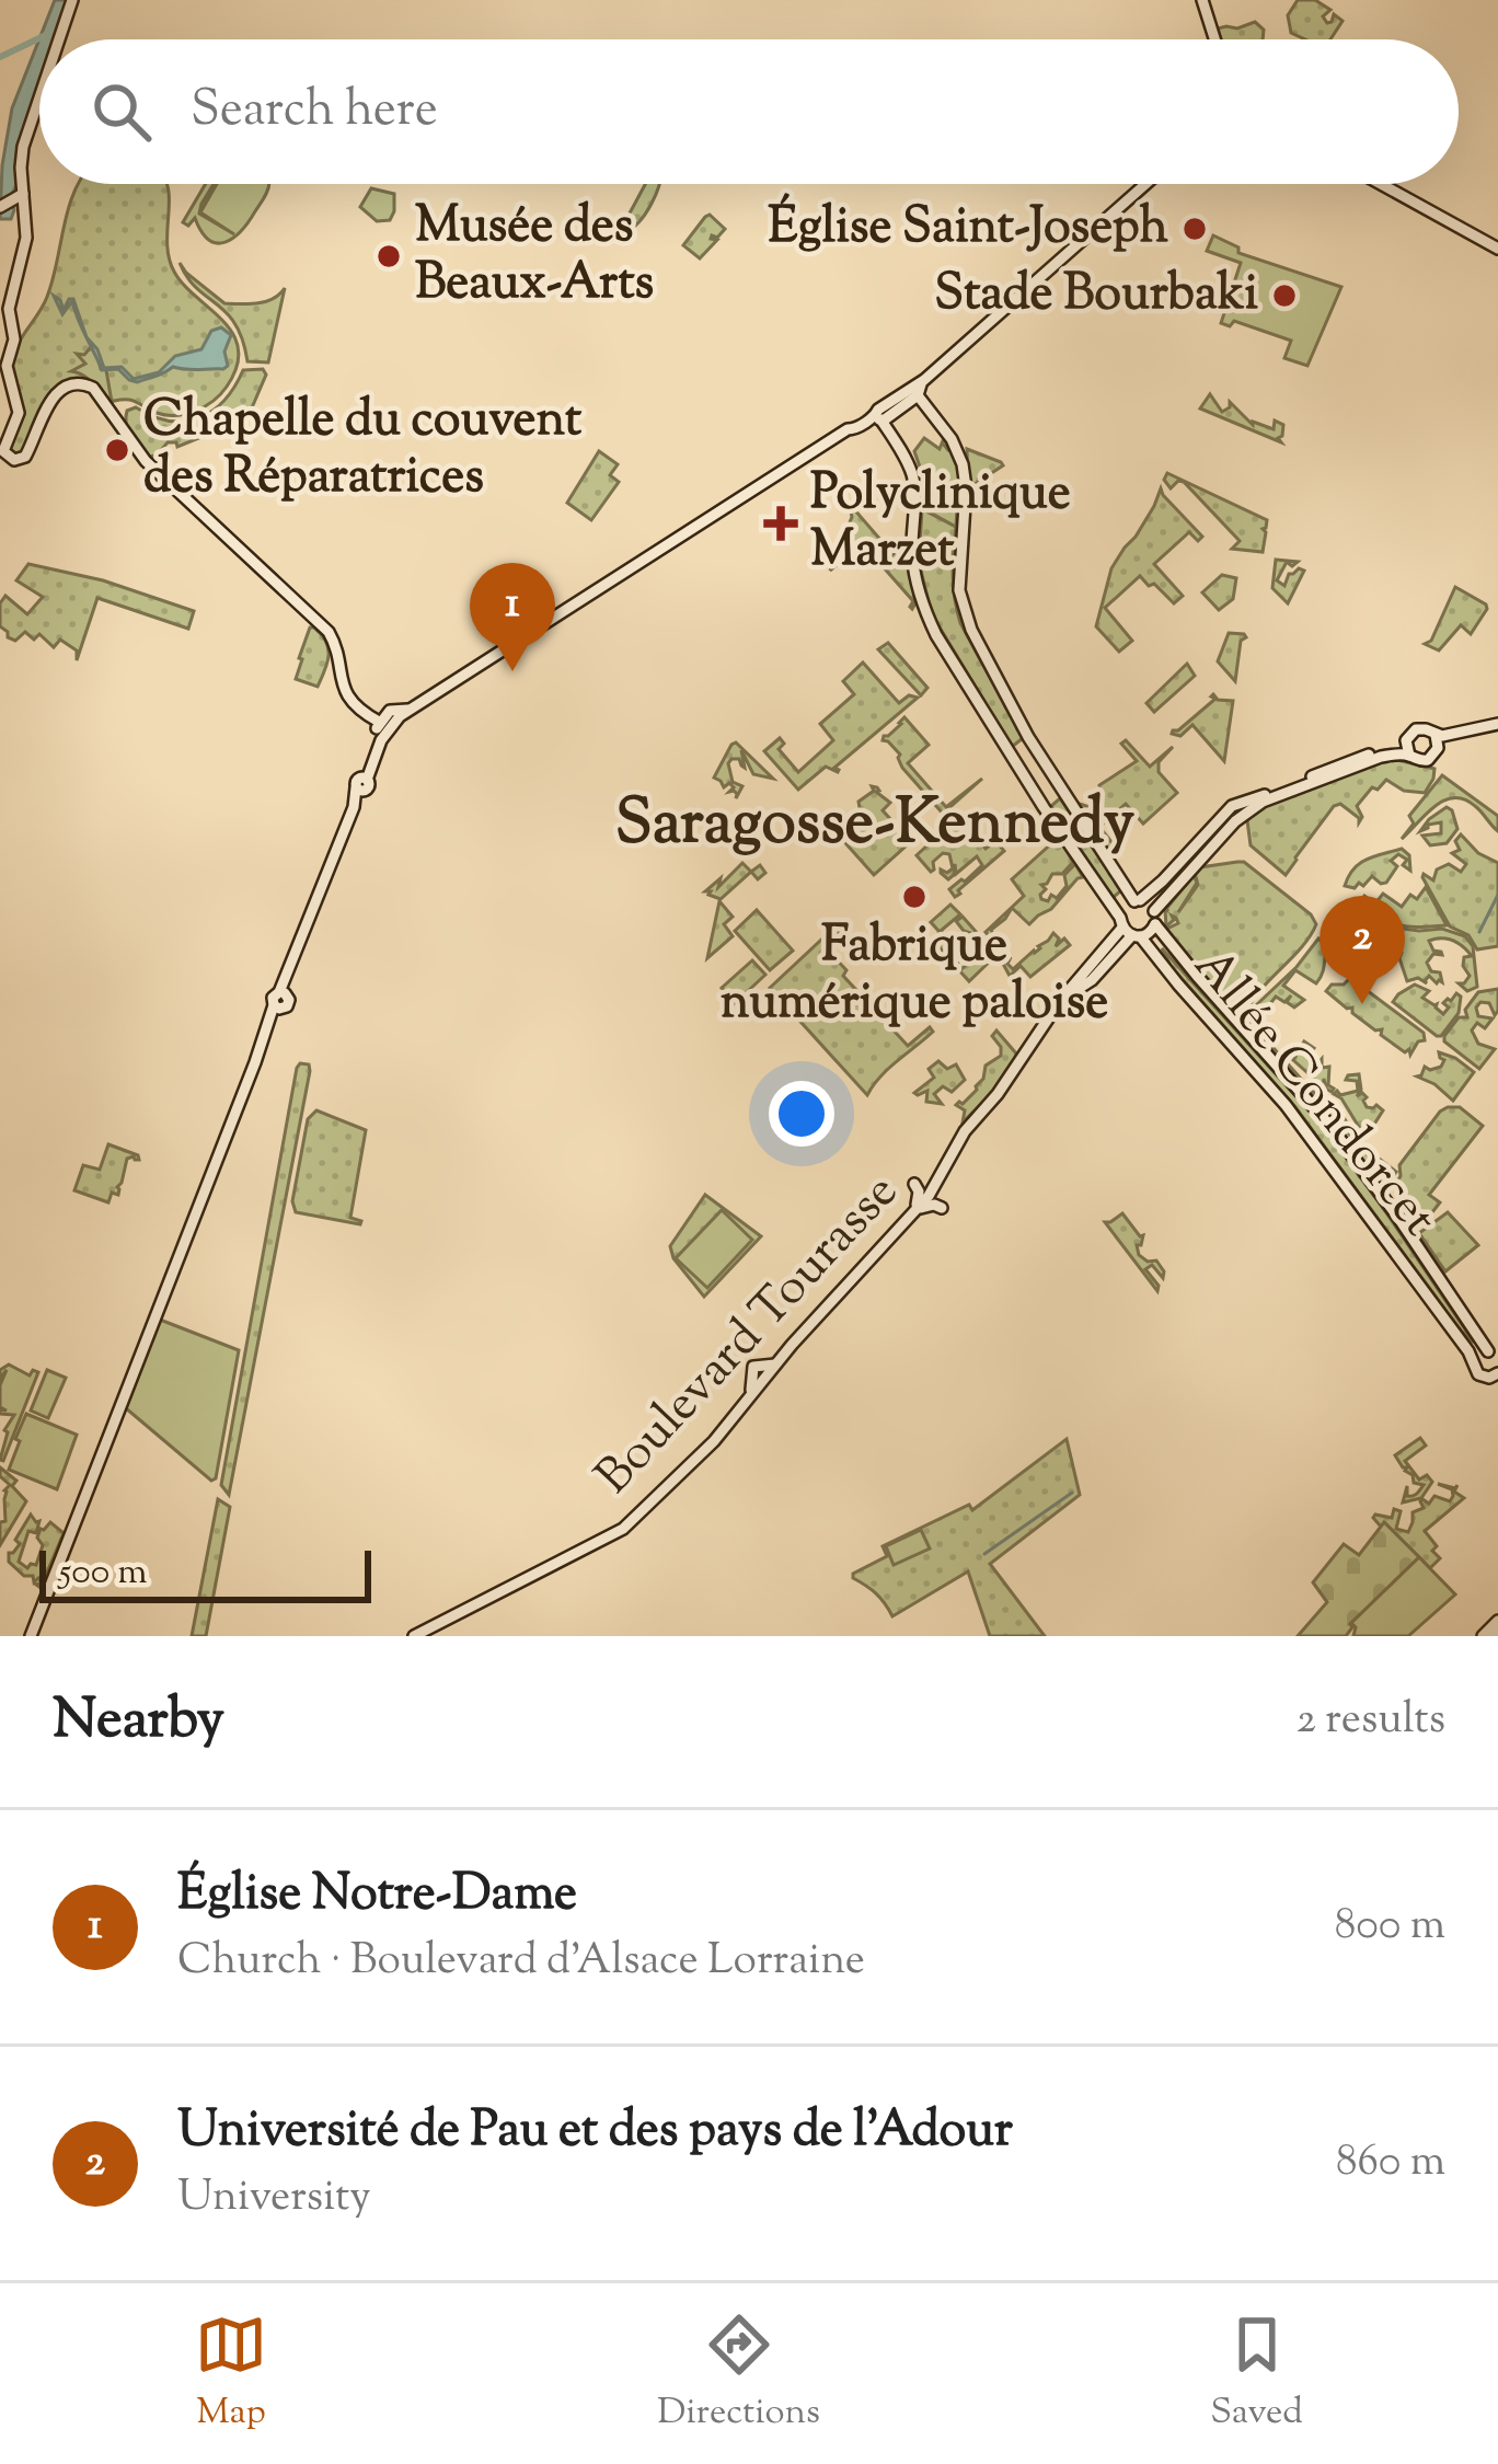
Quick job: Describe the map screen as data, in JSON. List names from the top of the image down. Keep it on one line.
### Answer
{"streets":{"main road":["Allée Condorcet","Boulevard Tourasse"]},"crossings":[["Allée Condorcet","Boulevard Tourasse"]],"districts":["Saragosse-Kennedy"],"places":{"other":["Église Saint-Joseph","Musée des Beaux-Arts","Stade Bourbaki","Chapelle du couvent des Réparatrices","Fabrique numérique paloise"],"health":["Polyclinique Marzet"]},"scale_bar":"500 m","page":{"search":"Search here","pins":["1","2"],"scale":"500 m","heading":["Nearby","2 results"],"list":[{"mark":"1","name":"Église Notre-Dame","note":"Church · Boulevard d'Alsace Lorraine","value":"800 m"},{"mark":"2","name":"Université de Pau et des pays de l'Adour","note":"University","value":"860 m"}],"nav":["Map","Directions","Saved"]}}
